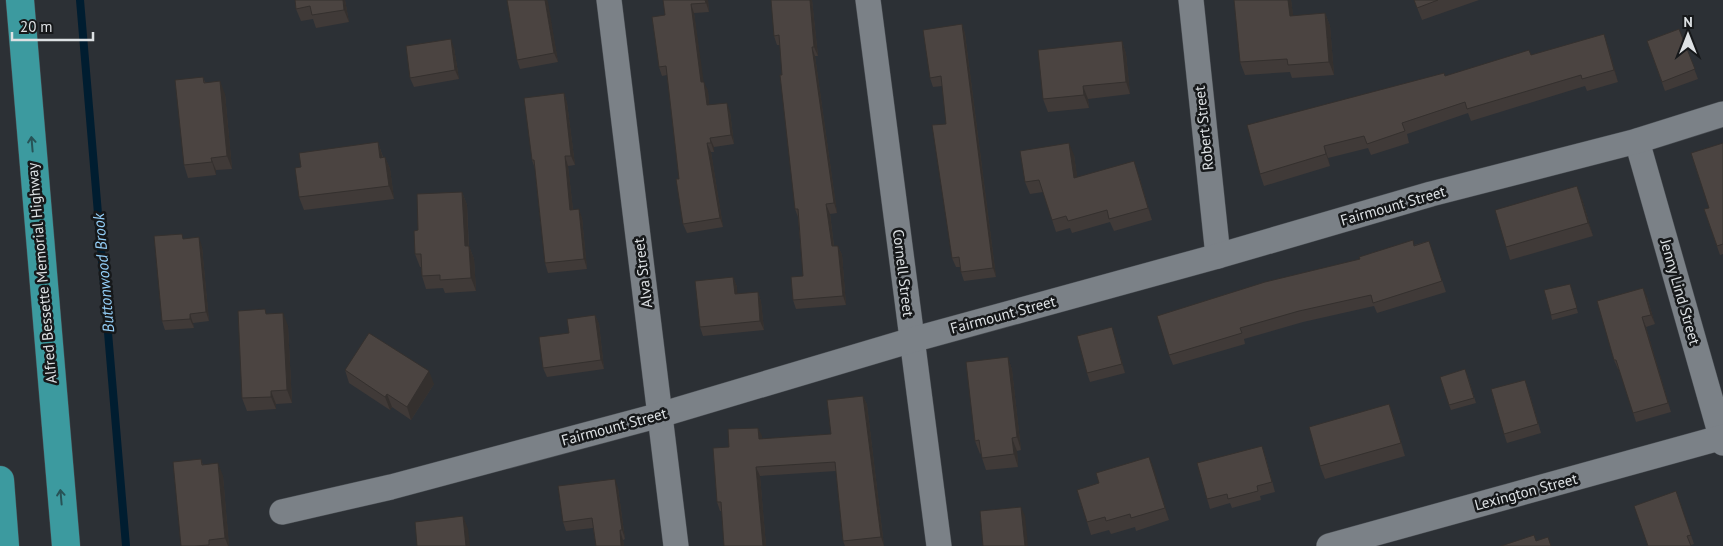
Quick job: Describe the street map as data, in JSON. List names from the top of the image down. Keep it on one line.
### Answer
{"streets":{"highway":["Alfred Bessette Memorial Highway"],"street":["Robert Street","Fairmount Street","Alva Street","Cornell Street","Jenny Lind Street","Lexington Street"]},"crossings":[["Robert Street","Fairmount Street"],["Fairmount Street","Alva Street"],["Fairmount Street","Cornell Street"],["Fairmount Street","Jenny Lind Street"],["Jenny Lind Street","Lexington Street"]],"one_way":["Alfred Bessette Memorial Highway"],"water":["Buttonwood Brook"],"scale_bar":"20 m","north":"top"}
